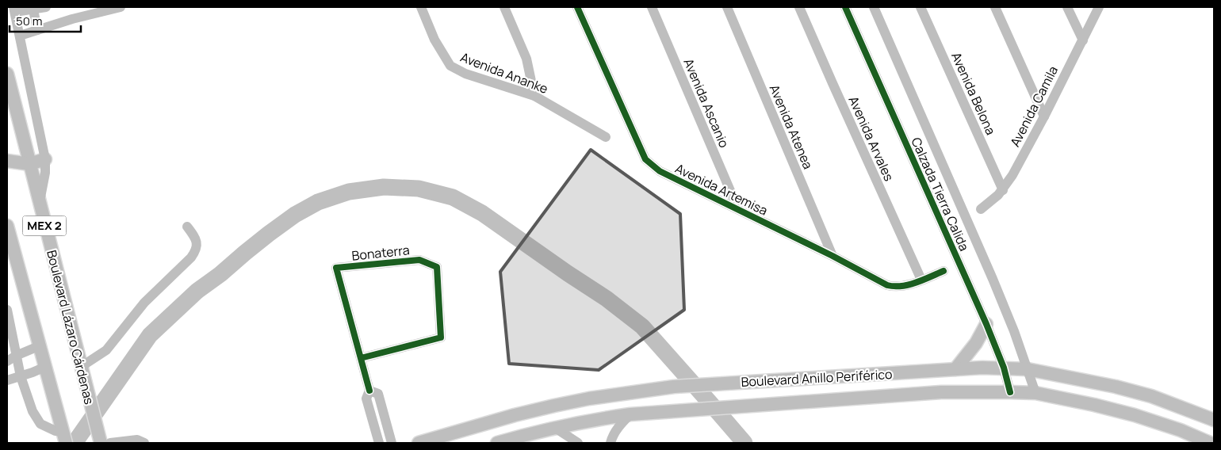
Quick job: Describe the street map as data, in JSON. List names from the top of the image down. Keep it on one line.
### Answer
{"streets":{"main road":["MEX 2","Boulevard Lázaro Cárdenas","Boulevard Anillo Periférico"],"street":["Avenida Ananke","Avenida Belona","Avenida Ascanio","Avenida Camila","Avenida Atenea","Avenida Arvales","Avenida Artemisa","Calzada Tierra Calida","Bonaterra"]},"crossings":[["Avenida Belona","Avenida Camila"],["Avenida Ascanio","Avenida Artemisa"],["Avenida Atenea","Avenida Artemisa"],["Avenida Arvales","Avenida Artemisa"],["Calzada Tierra Calida","Boulevard Anillo Periférico"]],"scale_bar":"50 m"}
